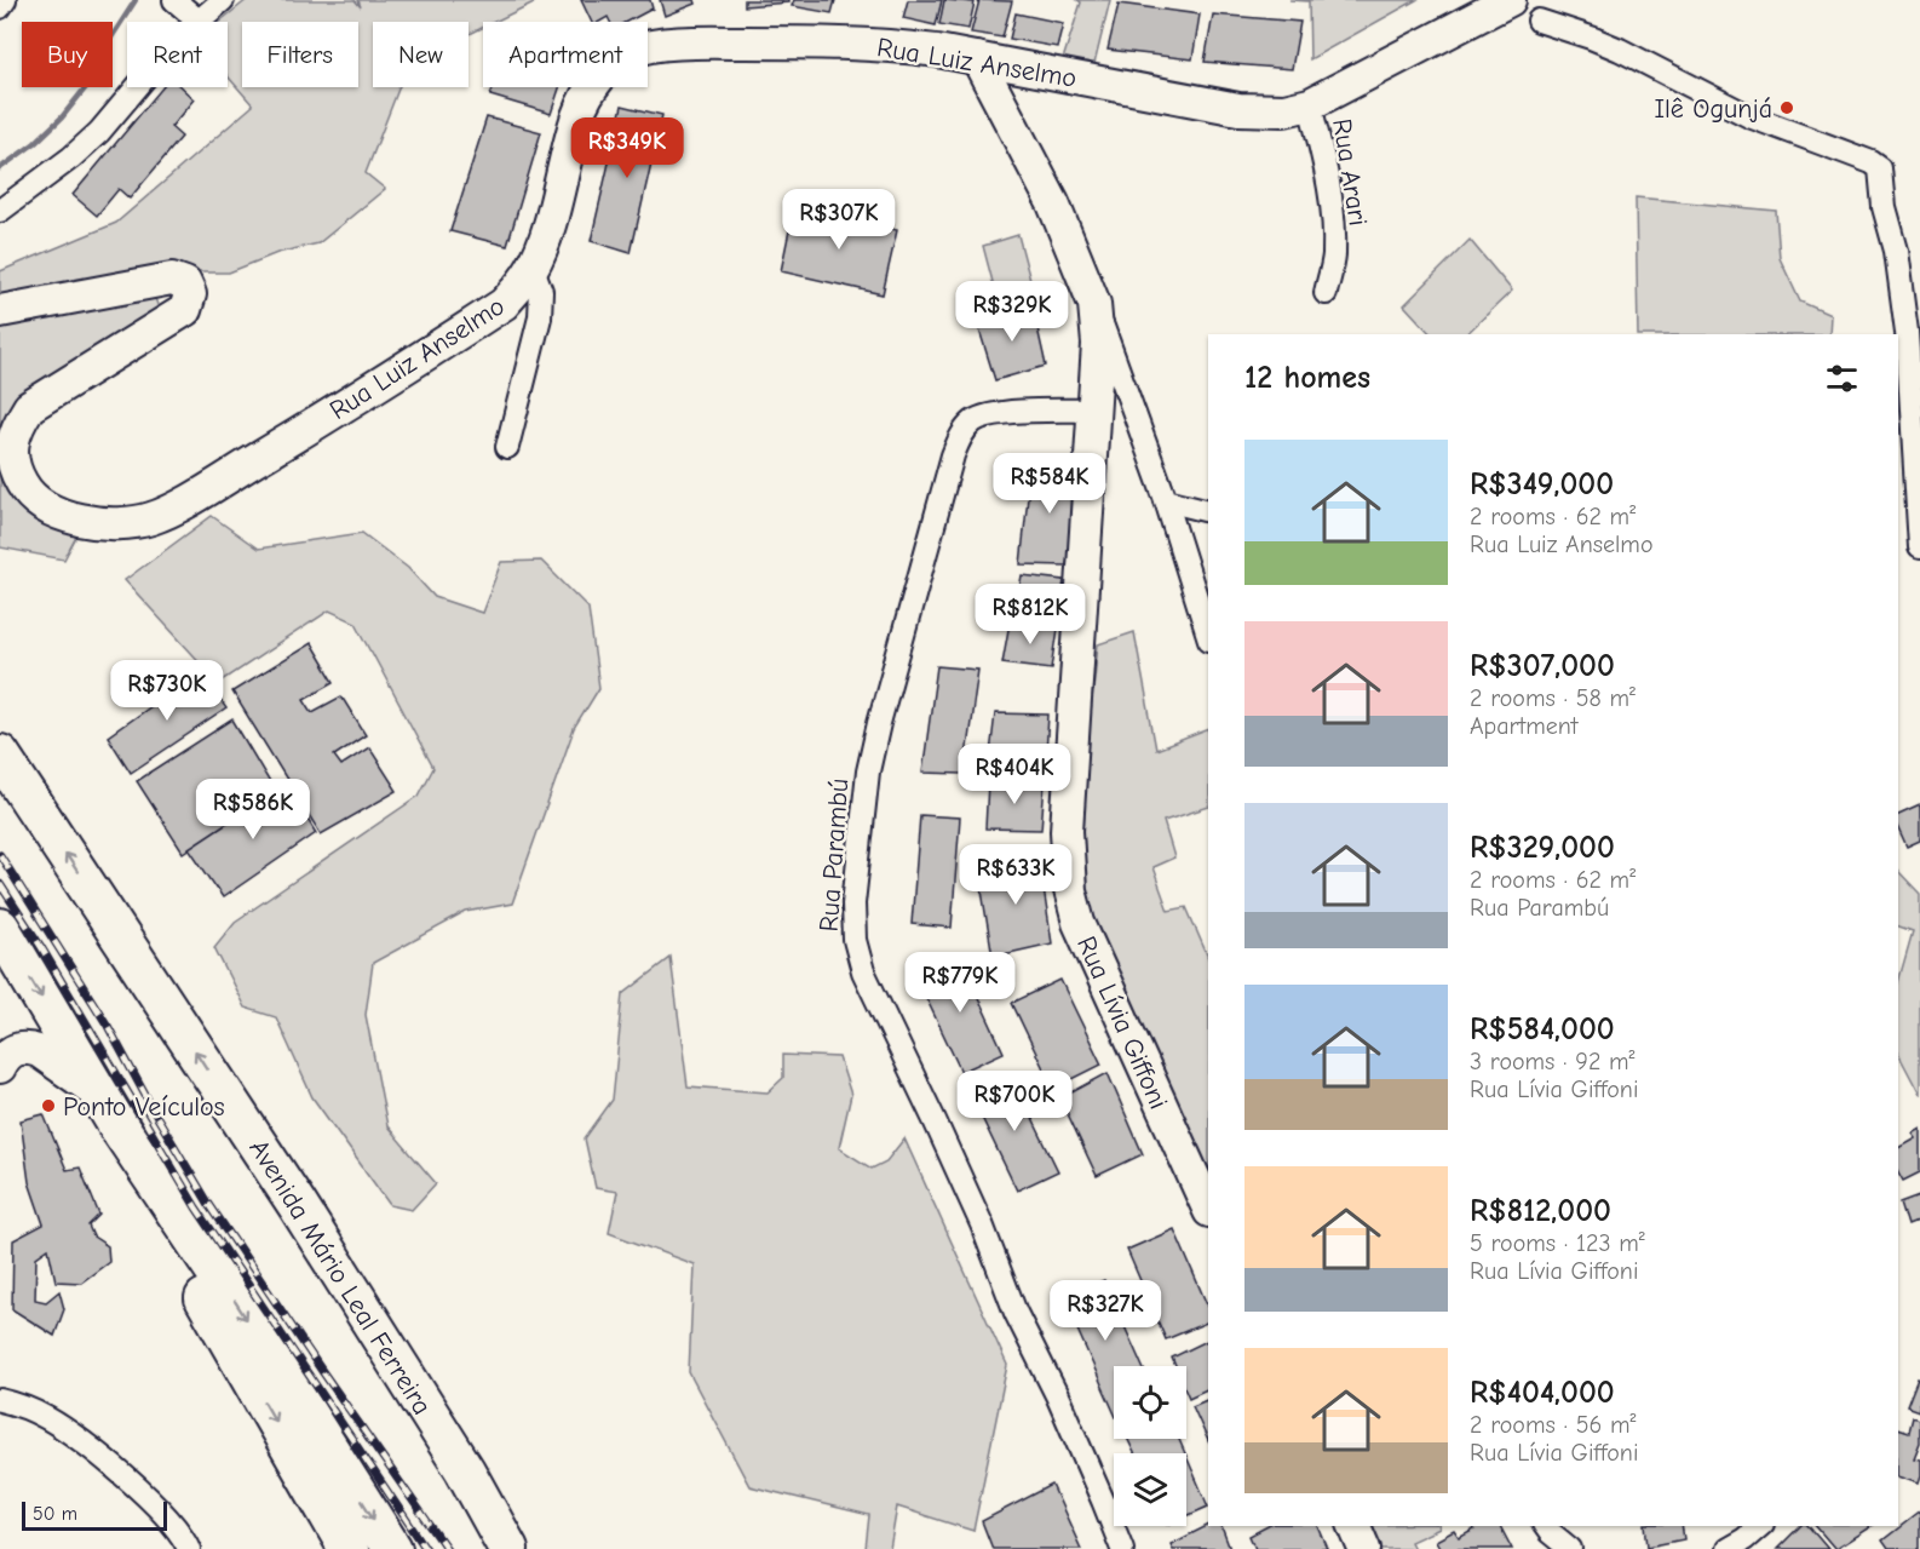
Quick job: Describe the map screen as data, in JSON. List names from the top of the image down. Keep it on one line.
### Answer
{"streets":{"highway":["Avenida Mário Leal Ferreira"],"street":["Rua Luiz Anselmo","Rua Arari","Rua Parambú","Rua Lívia Giffoni"]},"crossings":[["Rua Luiz Anselmo","Rua Arari"],["Rua Luiz Anselmo","Rua Lívia Giffoni"],["Rua Parambú","Rua Lívia Giffoni"]],"places":["Ilê Ogunjá","Ponto Veículos"],"scale_bar":"50 m","page":{"chip":["Buy","Rent","Filters","New","Apartment"],"price":["R$349K","R$307K","R$329K","R$584K","R$812K","R$730K","R$404K","R$586K","R$633K","R$779K","R$700K","R$327K"],"heading":"12 homes","list":[{"name":"R$349,000","note":"2 rooms · 62 m² · Rua Luiz Anselmo"},{"name":"R$307,000","note":"2 rooms · 58 m² · Apartment"},{"name":"R$329,000","note":"2 rooms · 62 m² · Rua Parambú"},{"name":"R$584,000","note":"3 rooms · 92 m² · Rua Lívia Giffoni"},{"name":"R$812,000","note":"5 rooms · 123 m² · Rua Lívia Giffoni"},{"name":"R$404,000","note":"2 rooms · 56 m² · Rua Lívia Giffoni"}],"scale":"50 m"}}
